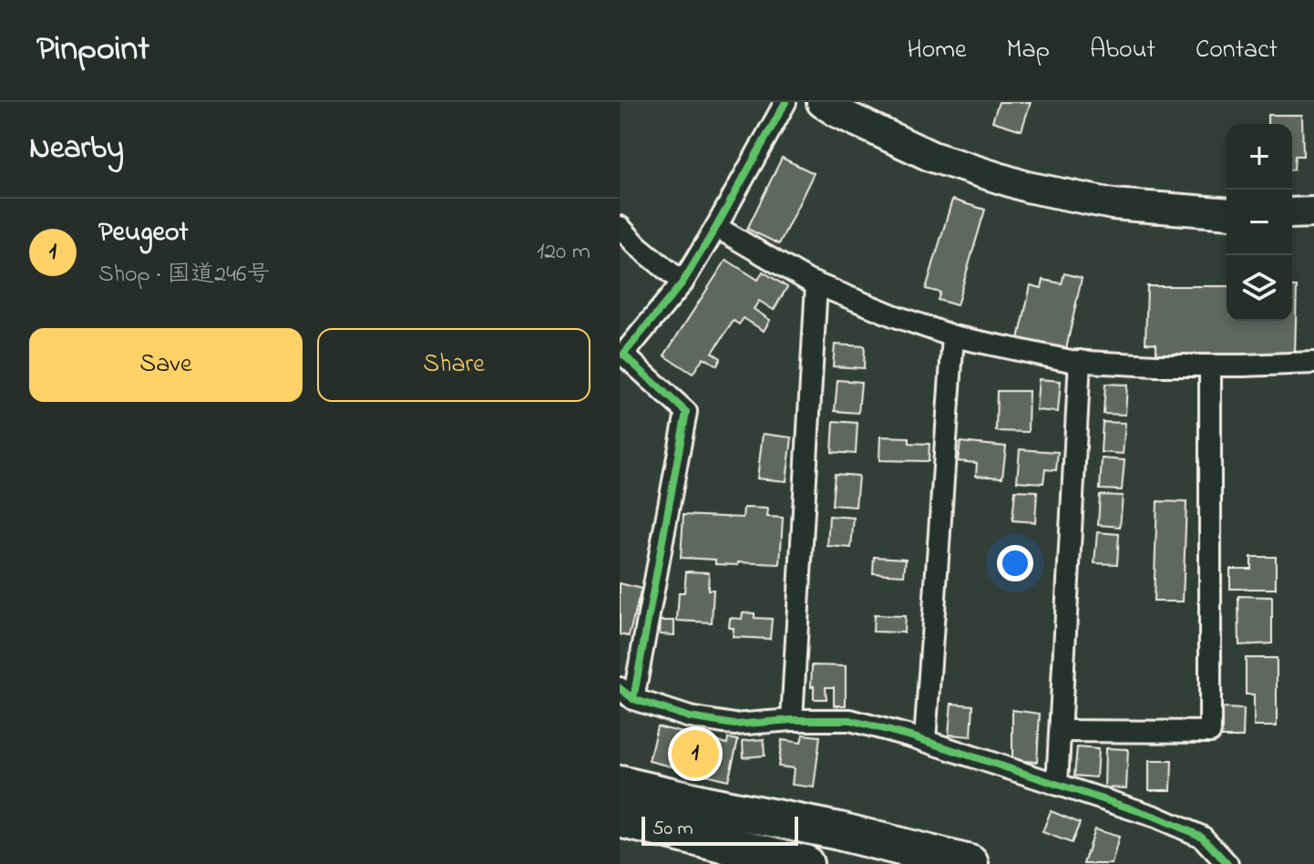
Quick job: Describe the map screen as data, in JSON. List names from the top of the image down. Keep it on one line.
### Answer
{"scale_bar":"50 m","page":{"header":"Pinpoint","nav":["Home","Map","About","Contact"],"heading":"Nearby","map_buttons":["+","−"],"list":[{"mark":"1","name":"Peugeot","note":"Shop · 国道246号","value":"120 m"}],"buttons":["Save","Share"],"pins":"1","scale":"50 m"}}
